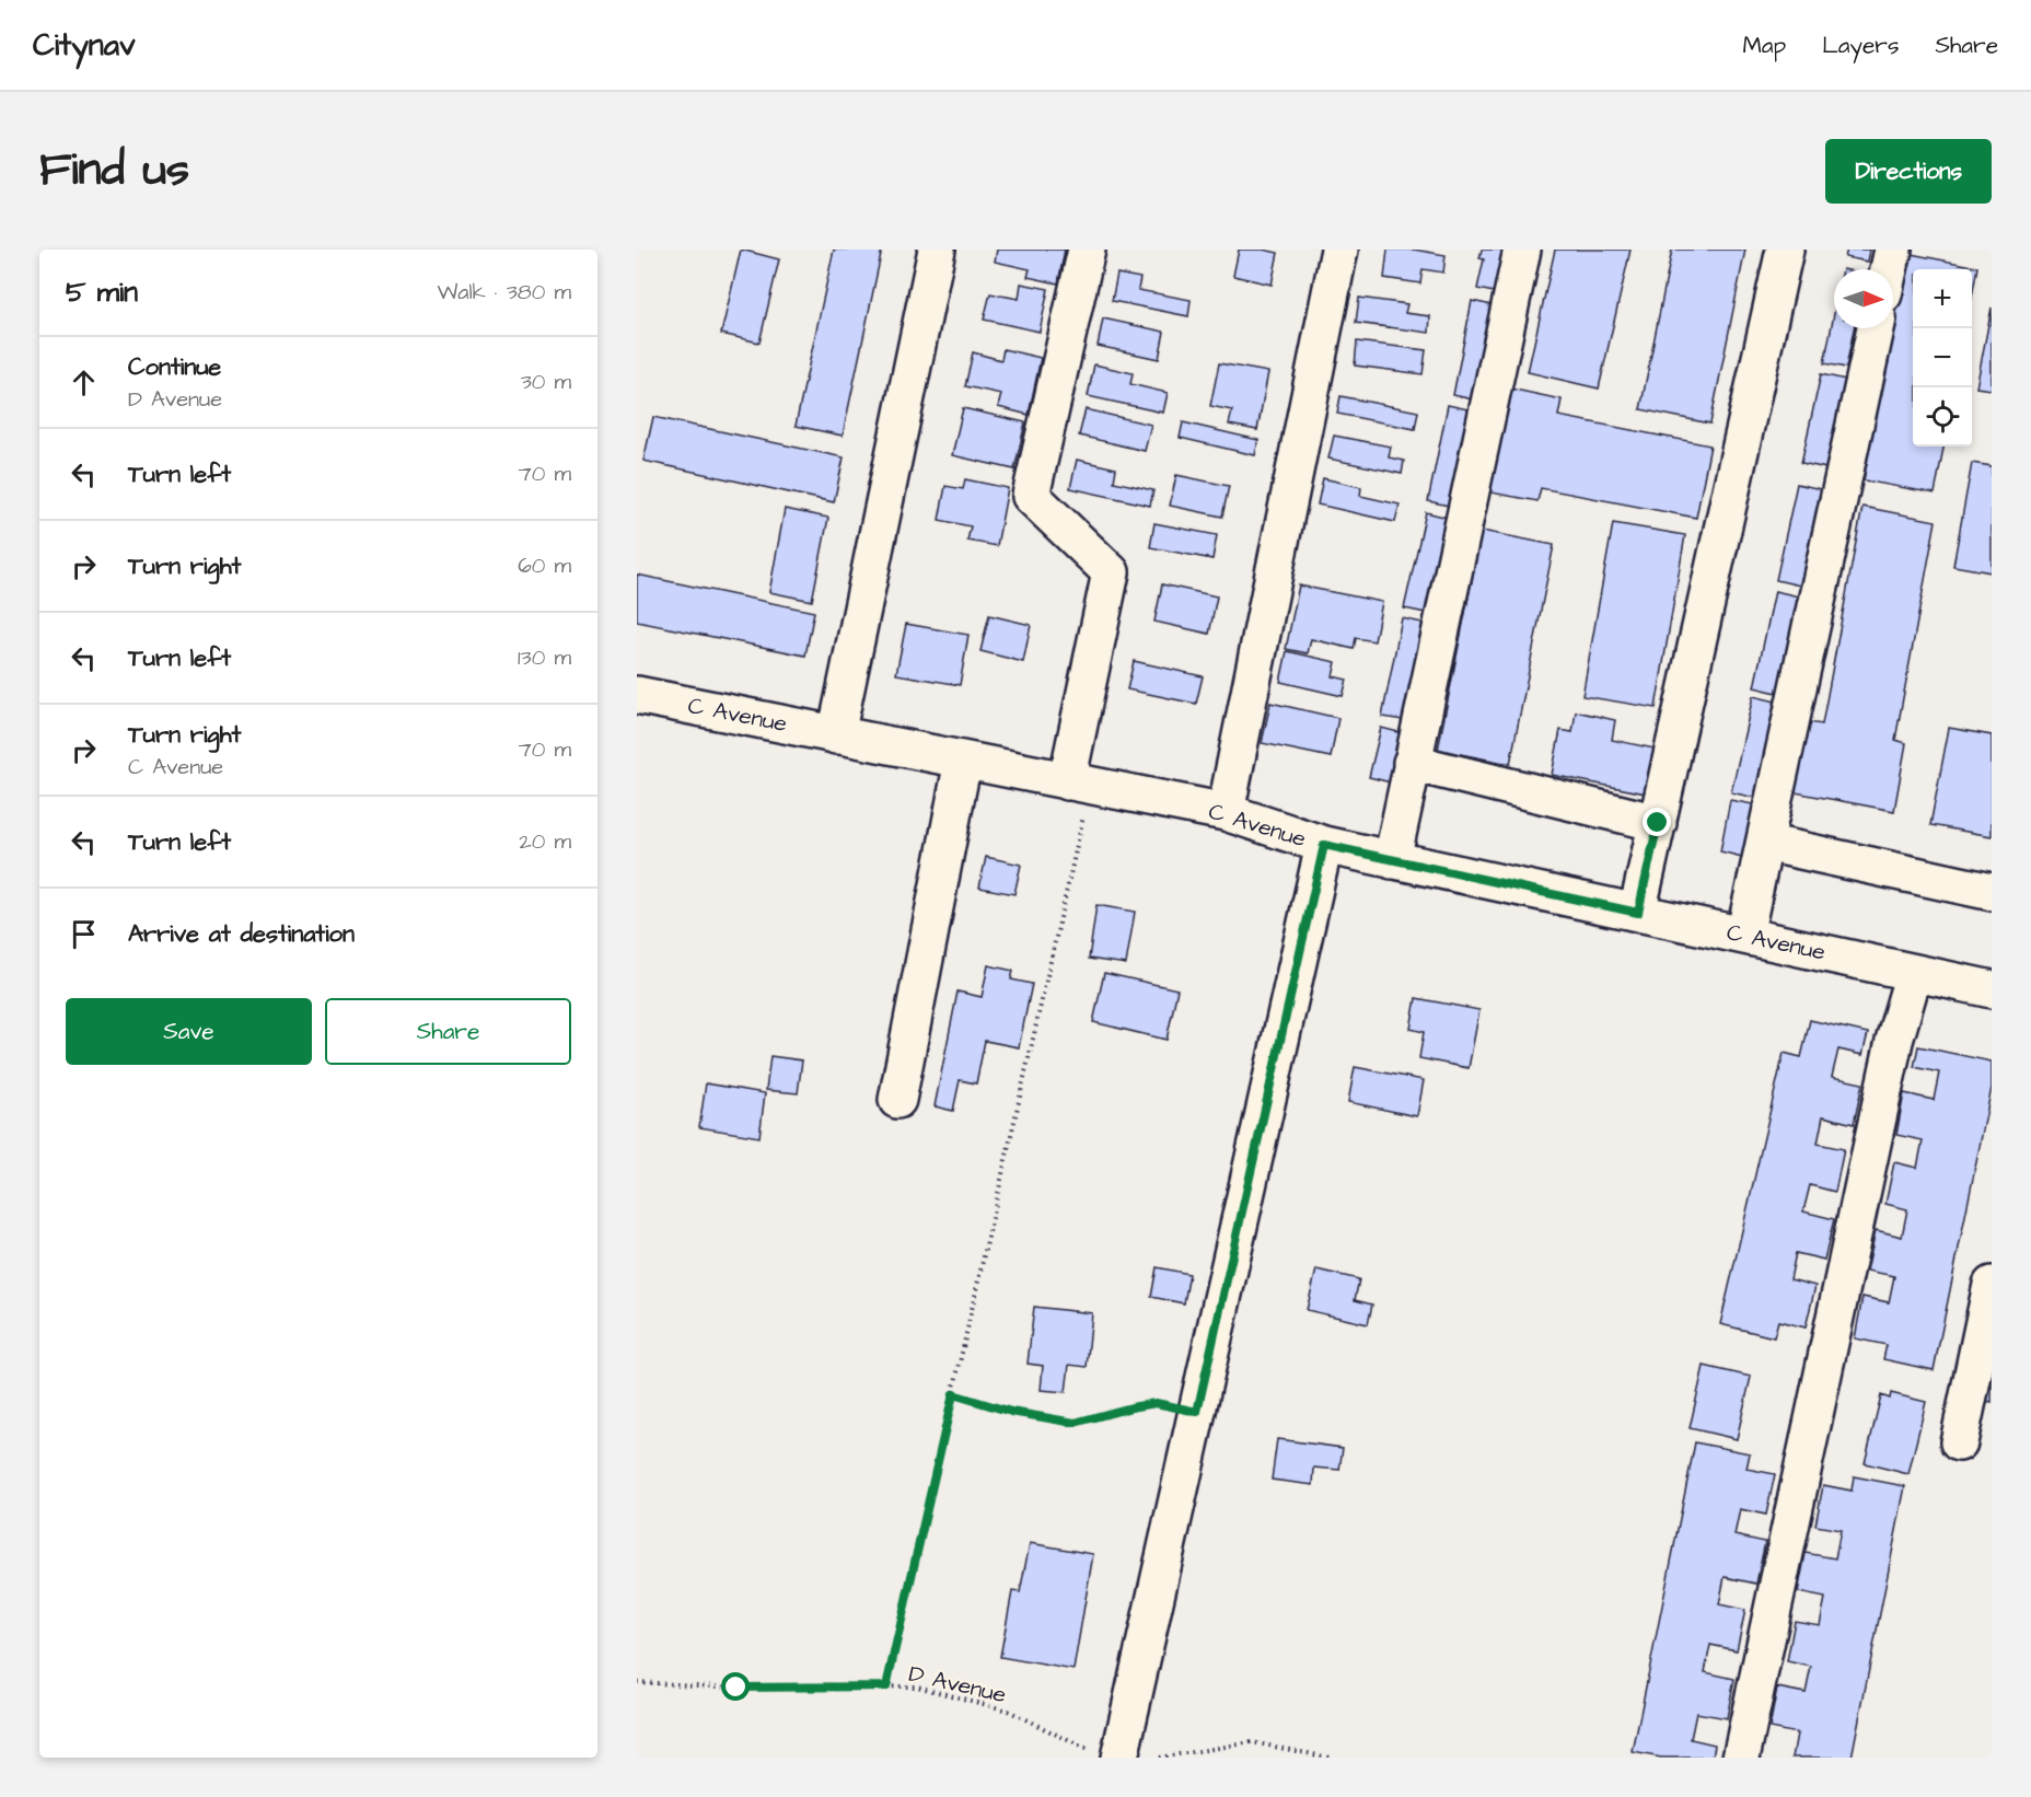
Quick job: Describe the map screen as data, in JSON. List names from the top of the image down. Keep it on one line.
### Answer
{"streets":{"street":["C Avenue"],"path":["D Avenue"]},"north":"right","page":{"header":"Citynav","nav":["Map","Layers","Share"],"title":"Find us","buttons":["Directions",["Save","Share"]],"heading":["5 min","Walk · 380 m"],"map_buttons":["+","−"],"list":[["Continue","D Avenue","30 m"],["Turn left","70 m"],["Turn right","60 m"],["Turn left","130 m"],["Turn right","C Avenue","70 m"],["Turn left","20 m"],"Arrive at destination"]}}
